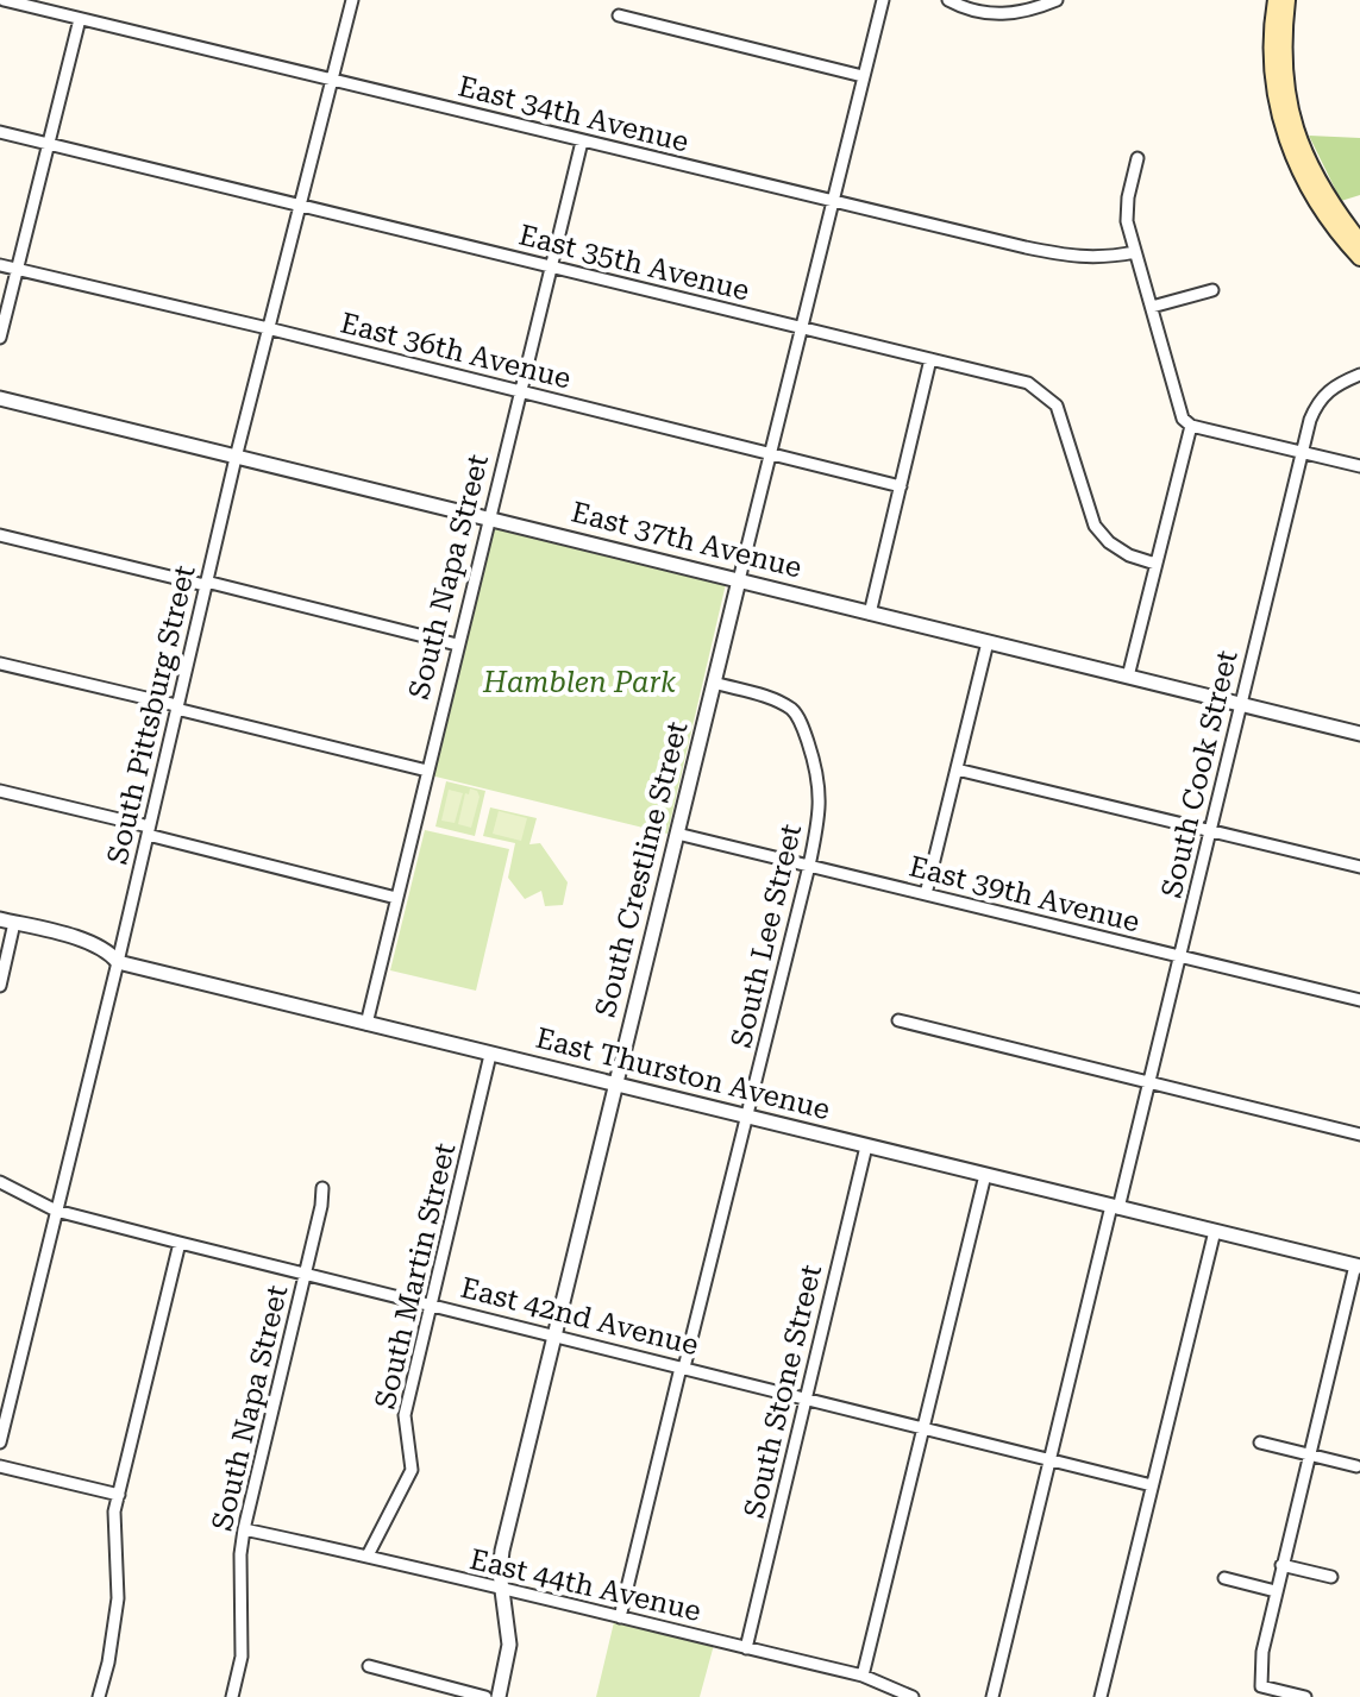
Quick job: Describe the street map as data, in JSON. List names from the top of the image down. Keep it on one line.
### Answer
{"streets":{"street":["East 34th Avenue","East 35th Avenue","East 36th Avenue","East 37th Avenue","South Napa Street","South Pittsburg Street","South Cook Street","South Crestline Street","East 39th Avenue","South Lee Street","East Thurston Avenue","South Martin Street","East 42nd Avenue","South Stone Street","East 44th Avenue"]},"crossings":[["East 34th Avenue","South Napa Street"],["East 34th Avenue","South Pittsburg Street"],["East 34th Avenue","South Crestline Street"],["East 35th Avenue","South Napa Street"],["East 35th Avenue","South Pittsburg Street"],["East 35th Avenue","South Crestline Street"],["East 36th Avenue","South Napa Street"],["East 36th Avenue","South Pittsburg Street"],["East 36th Avenue","South Crestline Street"],["East 37th Avenue","South Napa Street"],["East 37th Avenue","South Pittsburg Street"],["East 37th Avenue","South Cook Street"],["East 37th Avenue","South Crestline Street"],["South Napa Street","East Thurston Avenue"],["South Napa Street","East 42nd Avenue"],["South Napa Street","East 44th Avenue"],["South Pittsburg Street","East Thurston Avenue"],["South Pittsburg Street","East 42nd Avenue"],["South Cook Street","East 39th Avenue"],["South Cook Street","East Thurston Avenue"],["South Cook Street","East 42nd Avenue"],["South Crestline Street","East 39th Avenue"],["South Crestline Street","South Lee Street"],["South Crestline Street","East Thurston Avenue"],["South Crestline Street","East 42nd Avenue"],["South Crestline Street","East 44th Avenue"],["East 39th Avenue","South Lee Street"],["South Lee Street","East Thurston Avenue"],["South Lee Street","East 42nd Avenue"],["South Lee Street","East 44th Avenue"],["East Thurston Avenue","South Martin Street"],["East Thurston Avenue","South Stone Street"],["South Martin Street","East 42nd Avenue"],["South Martin Street","East 44th Avenue"],["East 42nd Avenue","South Stone Street"],["South Stone Street","East 44th Avenue"]],"parks":["Hamblen Park"]}
